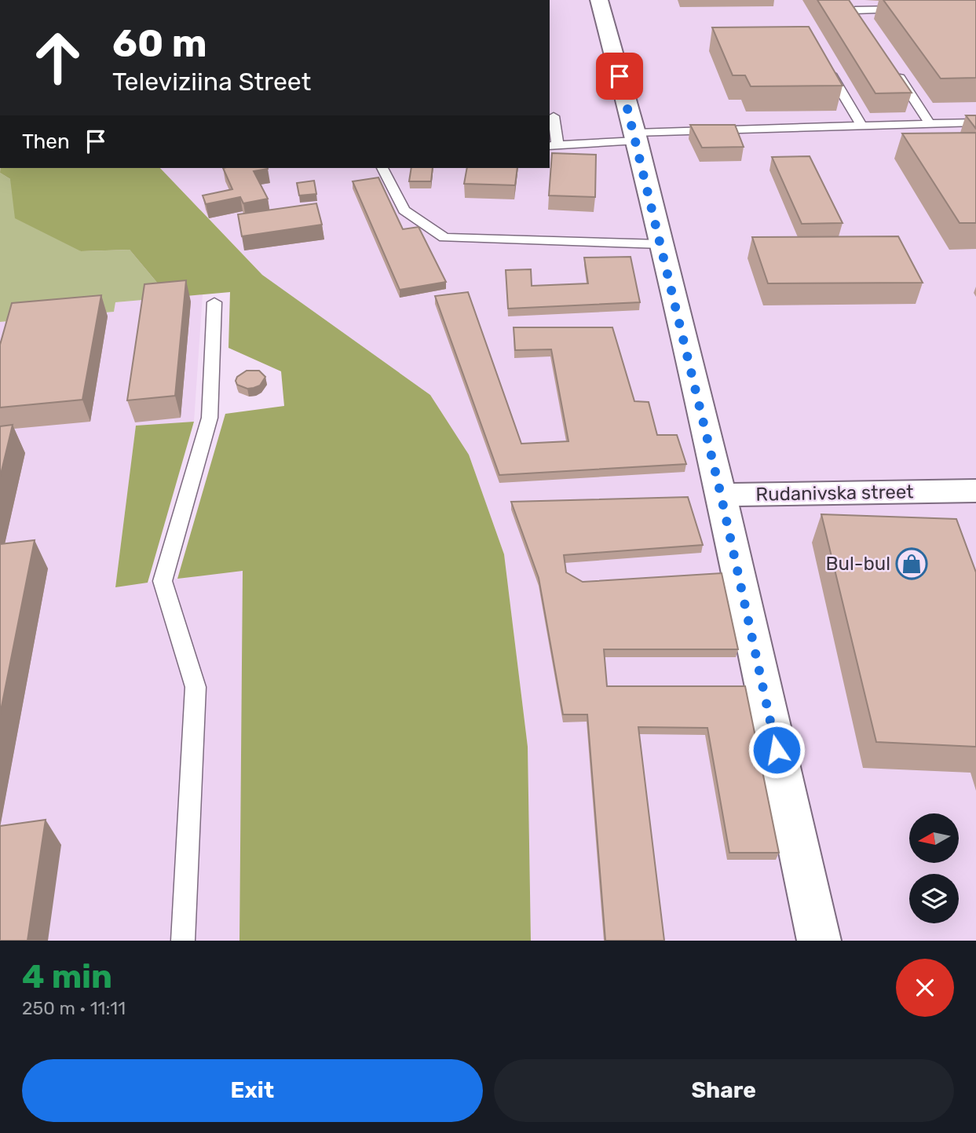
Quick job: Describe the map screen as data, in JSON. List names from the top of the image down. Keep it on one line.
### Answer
{"streets":{"street":["Rudanivska street"]},"places":{"shop":["Bul-bul"]},"north":"left","page":{"turn":["60 m","Televiziina Street"],"then":"Then","heading":["4 min","250 m · 11:11"],"buttons":["Exit","Share"]}}
